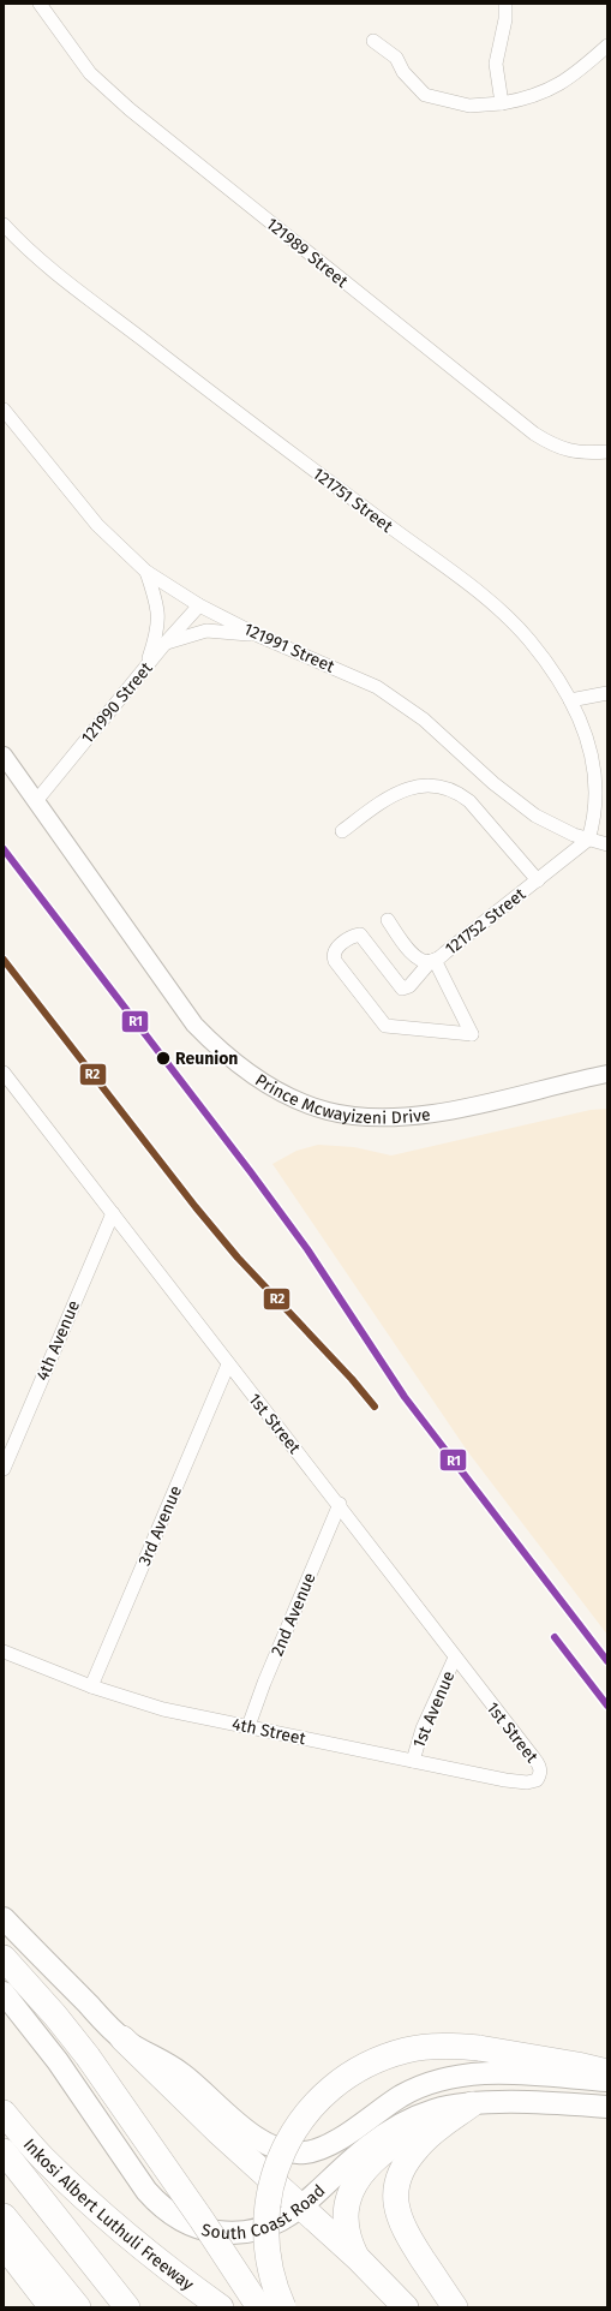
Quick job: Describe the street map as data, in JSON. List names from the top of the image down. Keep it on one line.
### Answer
{"streets":{"highway":["Inkosi Albert Luthuli Freeway"],"main road":["South Coast Road"],"street":["121989 Street","121751 Street","121991 Street","121990 Street","121752 Street","Prince Mcwayizeni Drive","4th Avenue","1st Street","3rd Avenue","2nd Avenue","1st Avenue","4th Street"]},"crossings":[["121751 Street","121991 Street"],["121751 Street","121752 Street"],["121991 Street","121990 Street"],["121991 Street","121752 Street"],["121990 Street","Prince Mcwayizeni Drive"],["4th Avenue","1st Street"],["1st Street","3rd Avenue"],["1st Street","2nd Avenue"],["1st Street","1st Avenue"],["1st Street","4th Street"],["3rd Avenue","4th Street"],["2nd Avenue","4th Street"],["1st Avenue","4th Street"]],"places":["Reunion"],"lines":["transit line R1","transit line R2"]}
